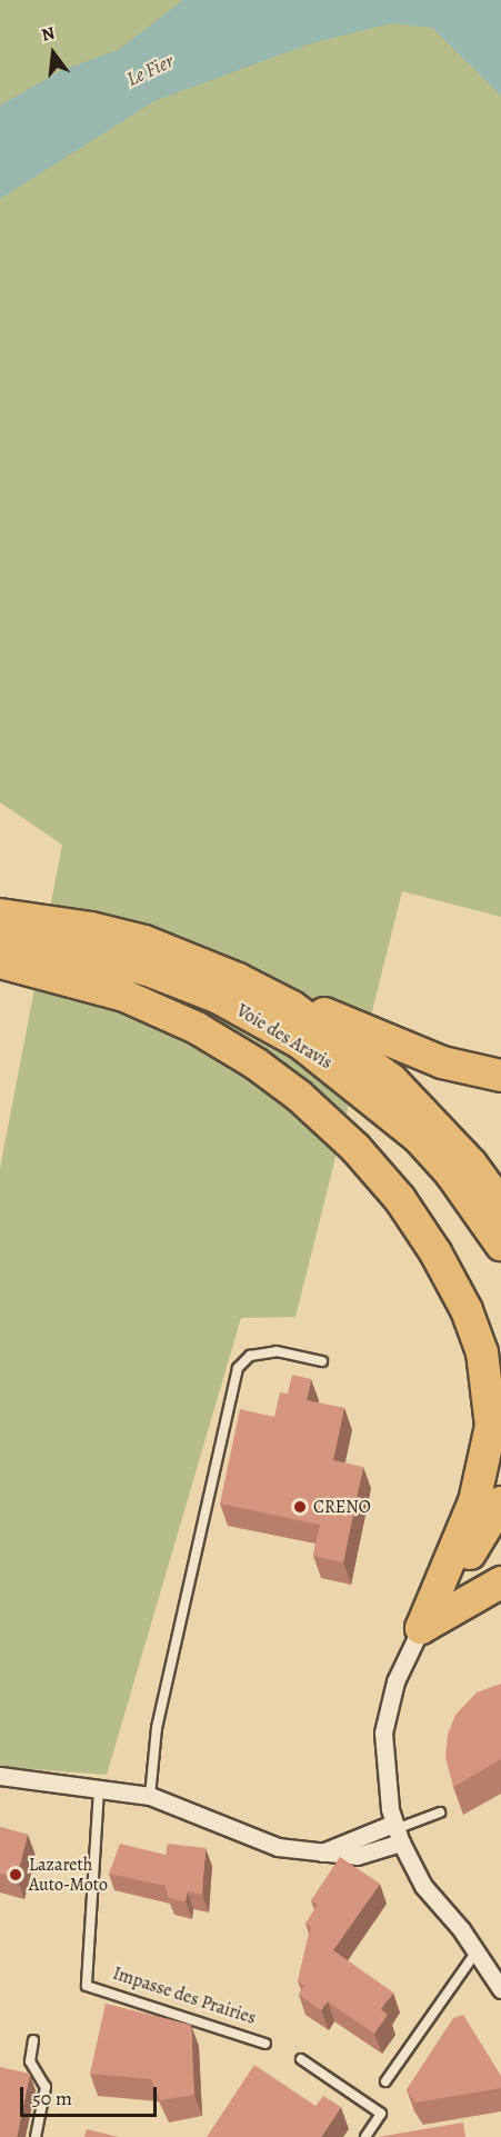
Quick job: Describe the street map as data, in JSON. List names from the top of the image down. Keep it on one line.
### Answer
{"streets":{"highway":["Voie des Aravis"],"lane":["Impasse des Prairies"]},"water":["Le Fier"],"places":["CRENO","Lazareth Auto-Moto"],"scale_bar":"50 m","north":"top"}
